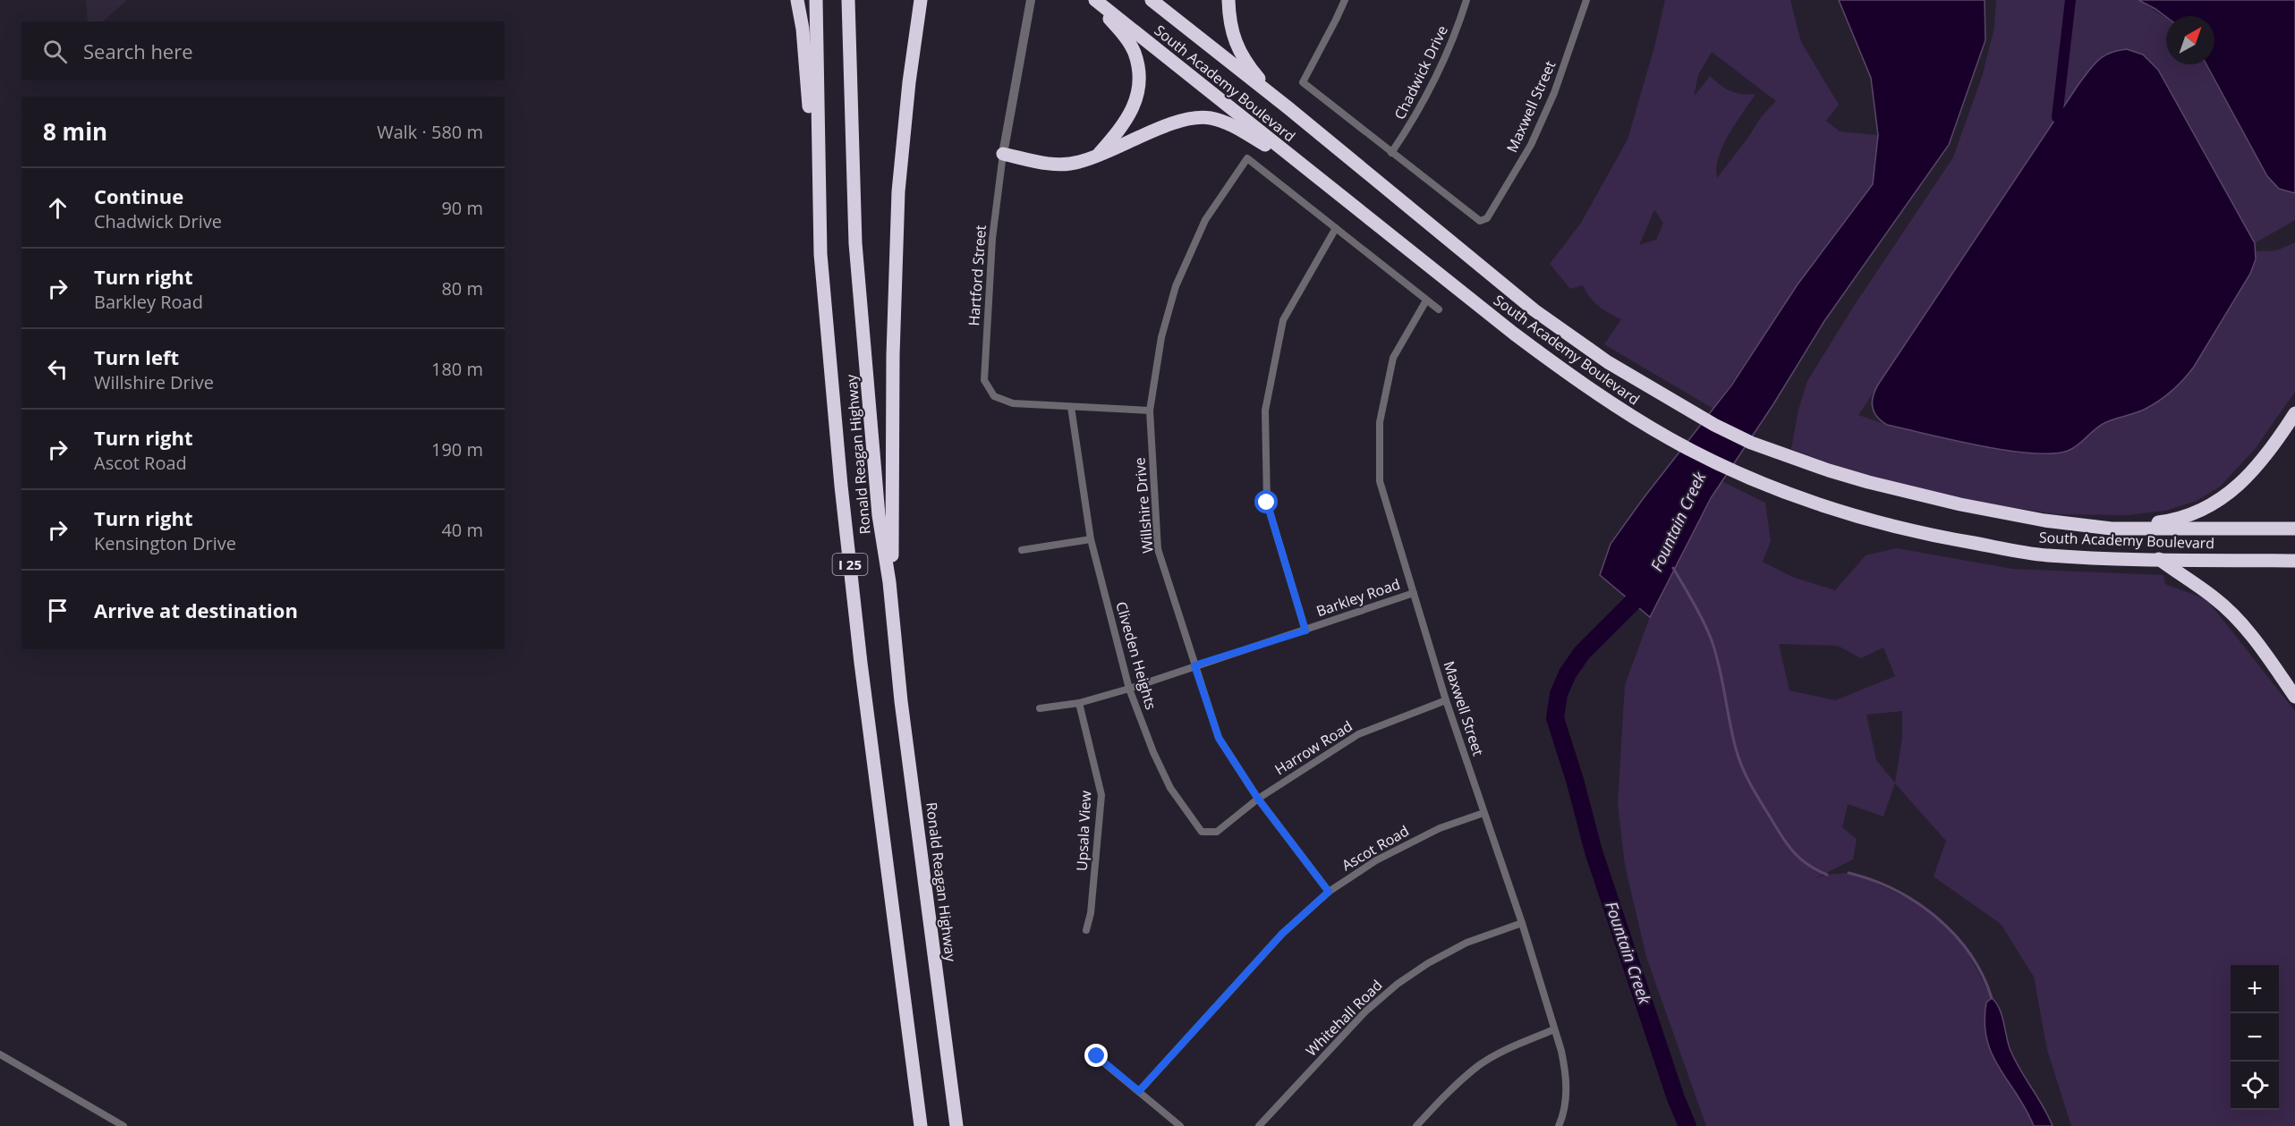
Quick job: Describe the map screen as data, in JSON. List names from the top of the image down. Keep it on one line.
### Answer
{"streets":{"highway":["South Academy Boulevard","Ronald Reagan Highway","I 25"],"street":["Chadwick Drive","Maxwell Street","Hartford Street","Willshire Drive","Barkley Road","Cliveden Heights","Harrow Road","Upsala View","Ascot Road","Whitehall Road"]},"crossings":[["Chadwick Drive","Maxwell Street"],["Maxwell Street","Barkley Road"],["Maxwell Street","Harrow Road"],["Maxwell Street","Ascot Road"],["Maxwell Street","Whitehall Road"],["Hartford Street","Willshire Drive"],["Hartford Street","Cliveden Heights"],["Willshire Drive","Barkley Road"],["Willshire Drive","Cliveden Heights"],["Willshire Drive","Harrow Road"],["Willshire Drive","Ascot Road"],["Barkley Road","Cliveden Heights"],["Barkley Road","Upsala View"],["Cliveden Heights","Harrow Road"]],"water":["Fountain Creek"],"north":"top right","page":{"search":"Search here","heading":["8 min","Walk · 580 m"],"list":[["Continue","Chadwick Drive","90 m"],["Turn right","Barkley Road","80 m"],["Turn left","Willshire Drive","180 m"],["Turn right","Ascot Road","190 m"],["Turn right","Kensington Drive","40 m"],"Arrive at destination"],"map_buttons":["+","−"]}}
